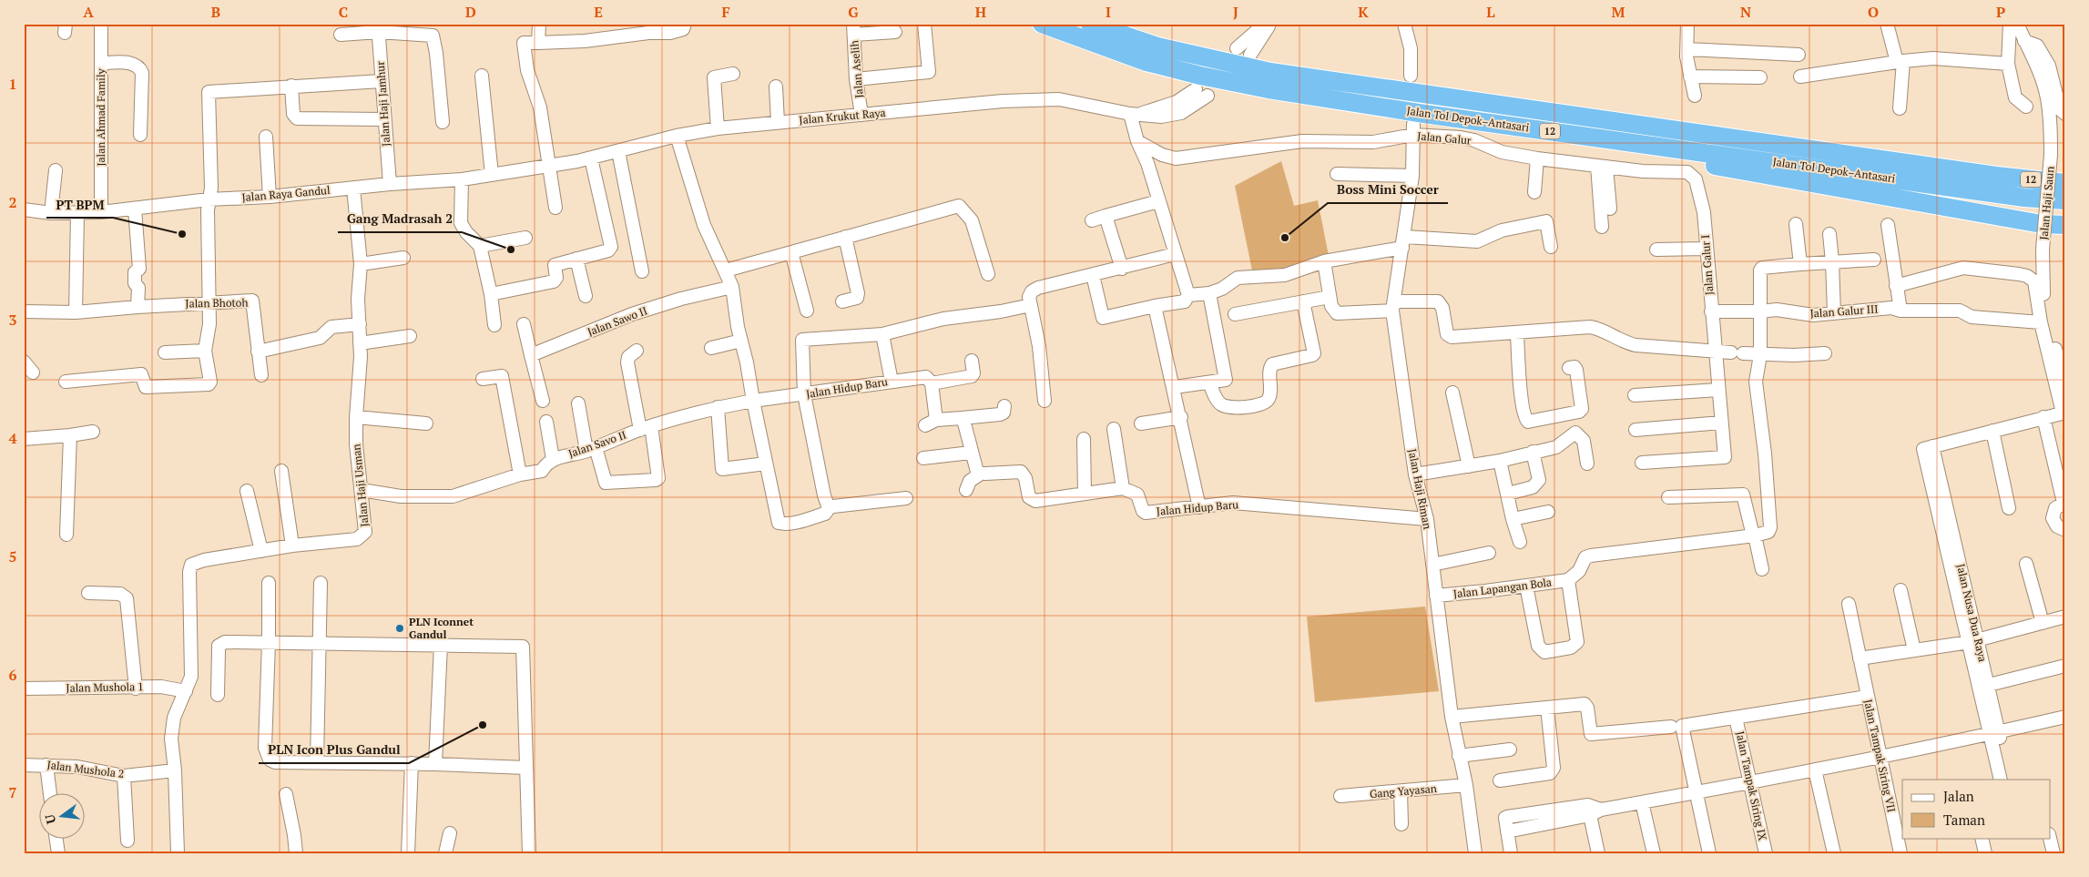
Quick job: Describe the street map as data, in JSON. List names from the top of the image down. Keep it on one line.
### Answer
{"streets":{"highway":["Jalan Tol Depok–Antasari","12"],"street":["Jalan Aselih","Jalan Haji Jamhur","Jalan Krukut Raya","Jalan Ahmad Family","Jalan Galur","Jalan Raya Gandul","Jalan Haji Saun","Jalan Galur I","Jalan Bhotoh","Jalan Galur III","Jalan Sawo II","Jalan Hidup Baru","Jalan Savo II","Jalan Haji Usman","Jalan Haji Riman","Jalan Lapangan Bola","Jalan Nusa Dua Raya","Jalan Mushola 1","Jalan Tampak Siring VII","Jalan Mushola 2","Jalan Tampak Siring IX","Gang Yayasan"]},"crossings":[["Jalan Aselih","Jalan Krukut Raya"],["Jalan Haji Jamhur","Jalan Raya Gandul"],["Jalan Krukut Raya","Jalan Raya Gandul"],["Jalan Ahmad Family","Jalan Raya Gandul"],["Jalan Galur","Jalan Galur I"],["Jalan Galur","Jalan Haji Riman"],["Jalan Raya Gandul","Jalan Haji Usman"],["Jalan Galur I","Jalan Galur III"],["Jalan Hidup Baru","Jalan Savo II"],["Jalan Hidup Baru","Jalan Haji Riman"],["Jalan Savo II","Jalan Haji Usman"],["Jalan Haji Usman","Jalan Mushola 1"],["Jalan Haji Riman","Jalan Lapangan Bola"],["Jalan Haji Riman","Gang Yayasan"]],"places":["PT BPM","Boss Mini Soccer","Gang Madrasah 2","PLN Iconnet Gandul","PLN Icon Plus Gandul"],"legend":["Jalan","Taman"],"north":"left","grid":{"columns":["A","B","C","D","E","F","G","H","I","J","K","L","M","N","O","P"],"rows":["1","2","3","4","5","6","7"]}}
